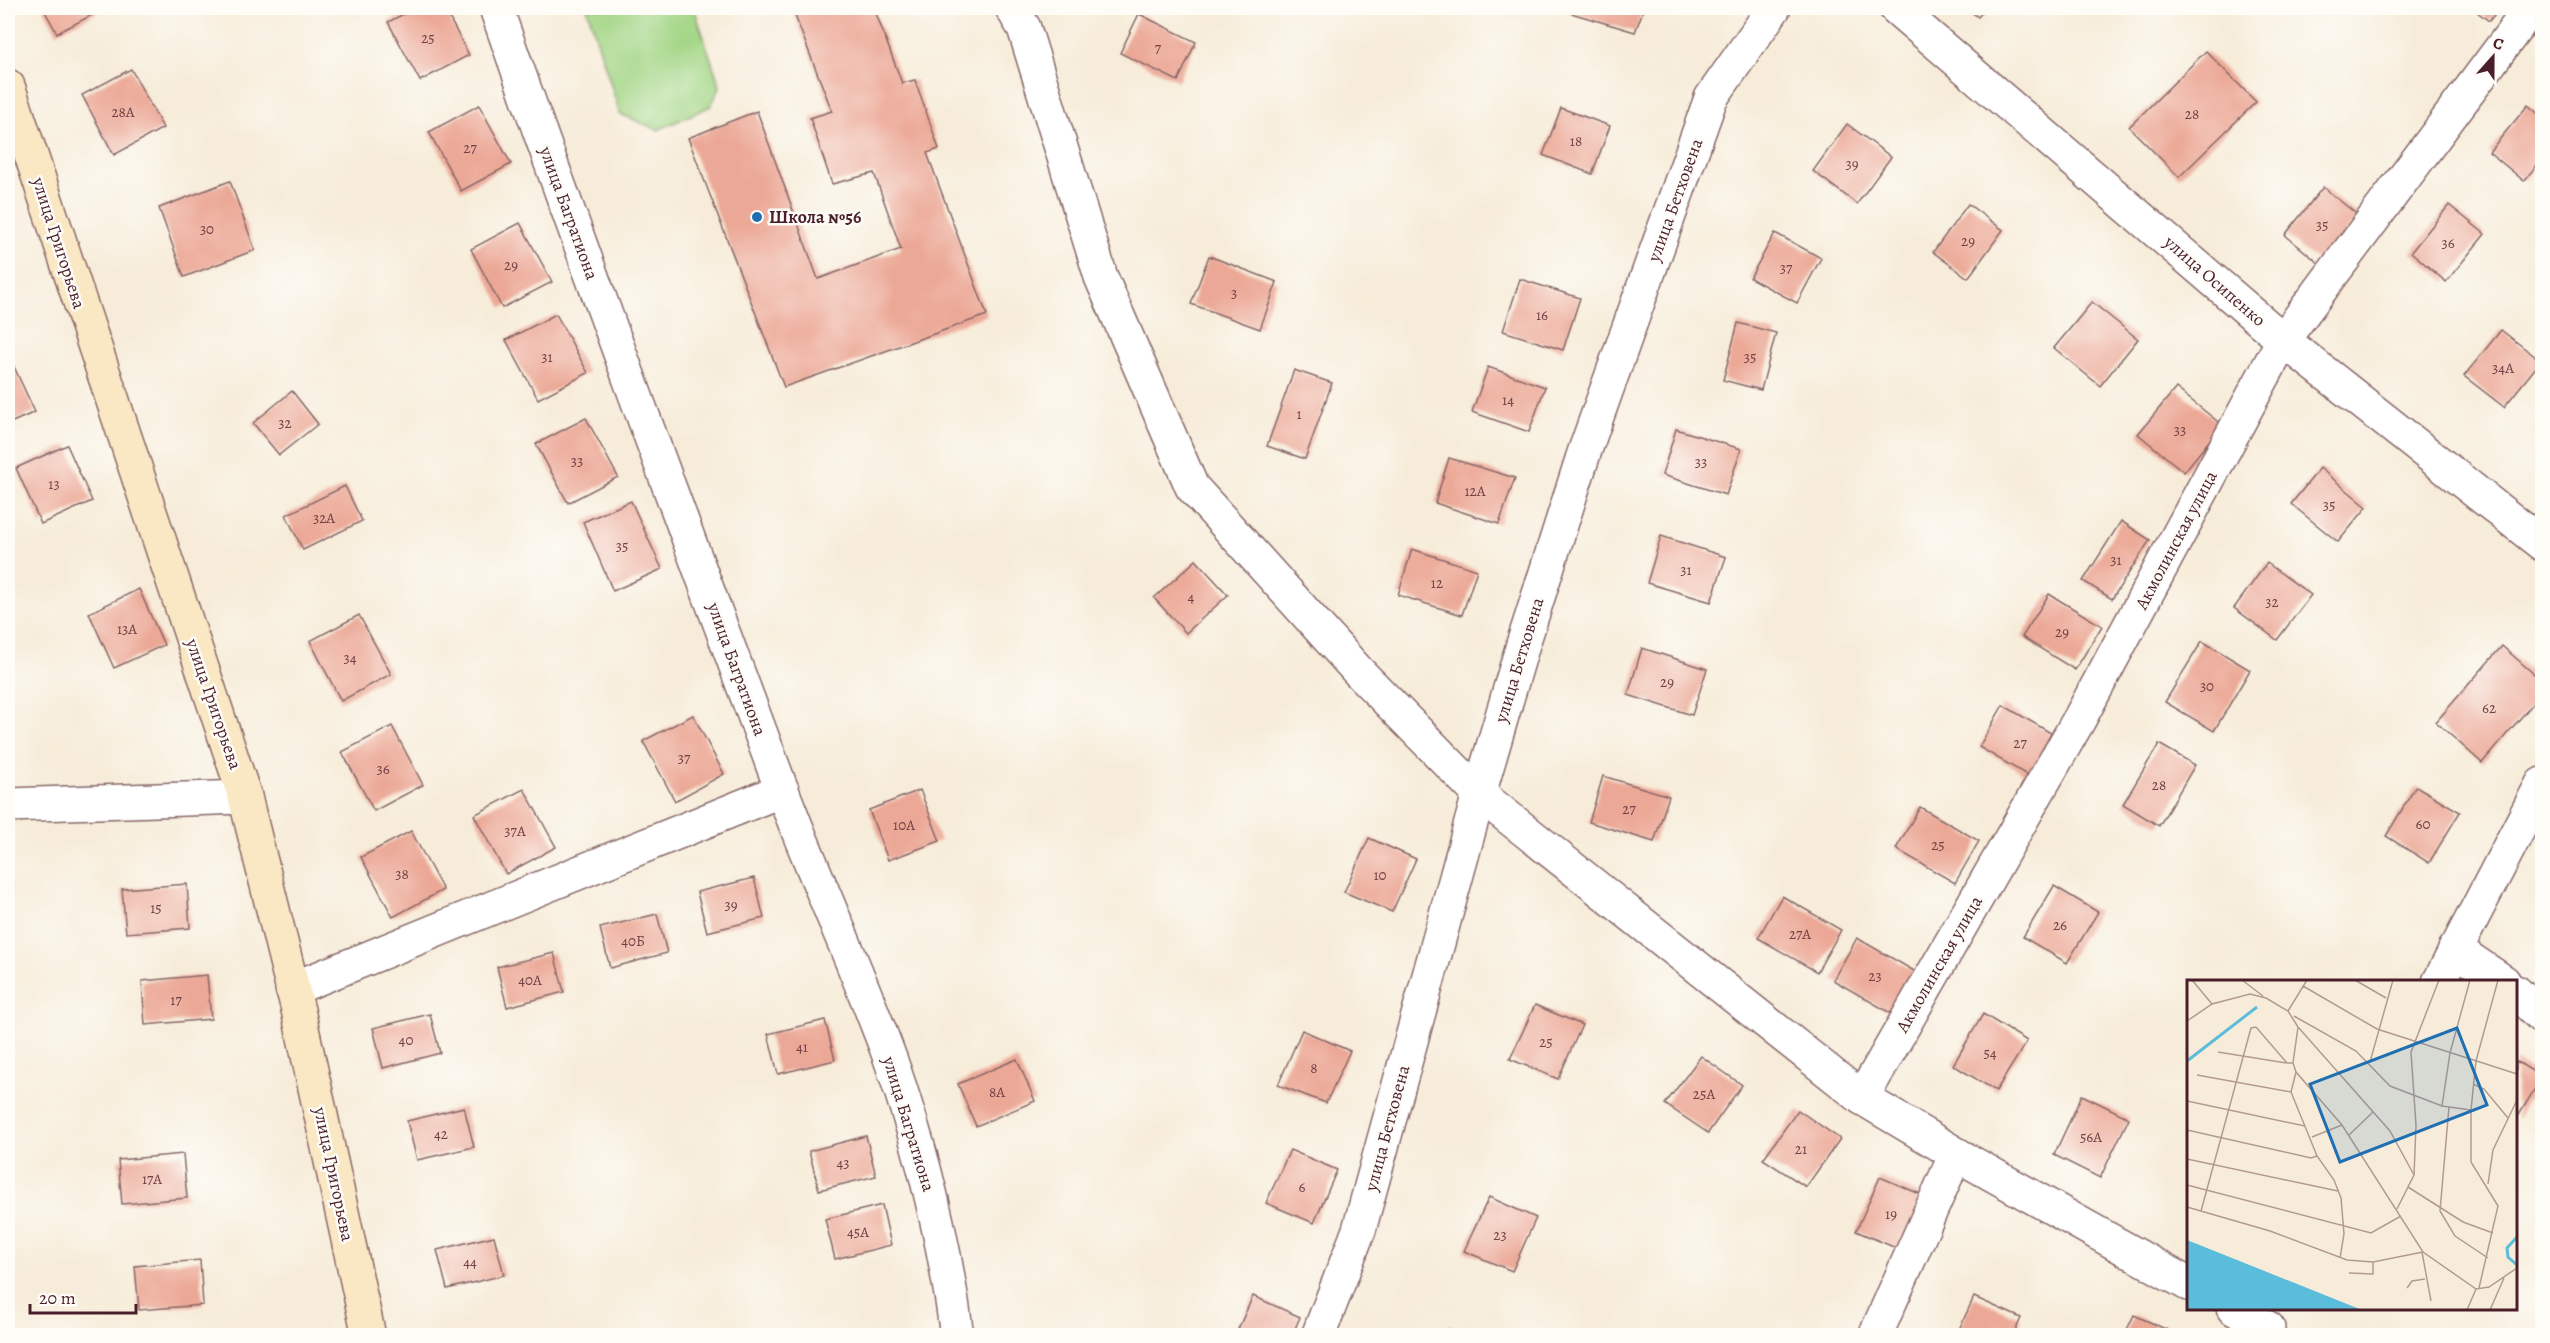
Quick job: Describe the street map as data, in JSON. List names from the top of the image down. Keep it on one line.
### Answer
{"streets":{"main road":["улица Григорьева"],"street":["улица Бетховена","улица Багратиона","улица Осипенко","Акмолинская улица"]},"crossings":[["улица Осипенко","Акмолинская улица"]],"places":["Школа №56"],"house_numbers":["25","7","28А","28","18","27","39","35","30","29","36","29","37","3","16","31","35","34А","14","1","32","33","33","33","13","12А","35","32А","35","31","31","12","4","32","13А","29","34","29","30","62","27","37","36","28","27","60","10А","37А","25","38","10","39","15","26","27А","40Б","23","40А","17","40","25","41","54","8","8А","25А","42","56А","21","43","17А","6","19","45А","23","44"],"scale_bar":"20 m","north":"top"}
